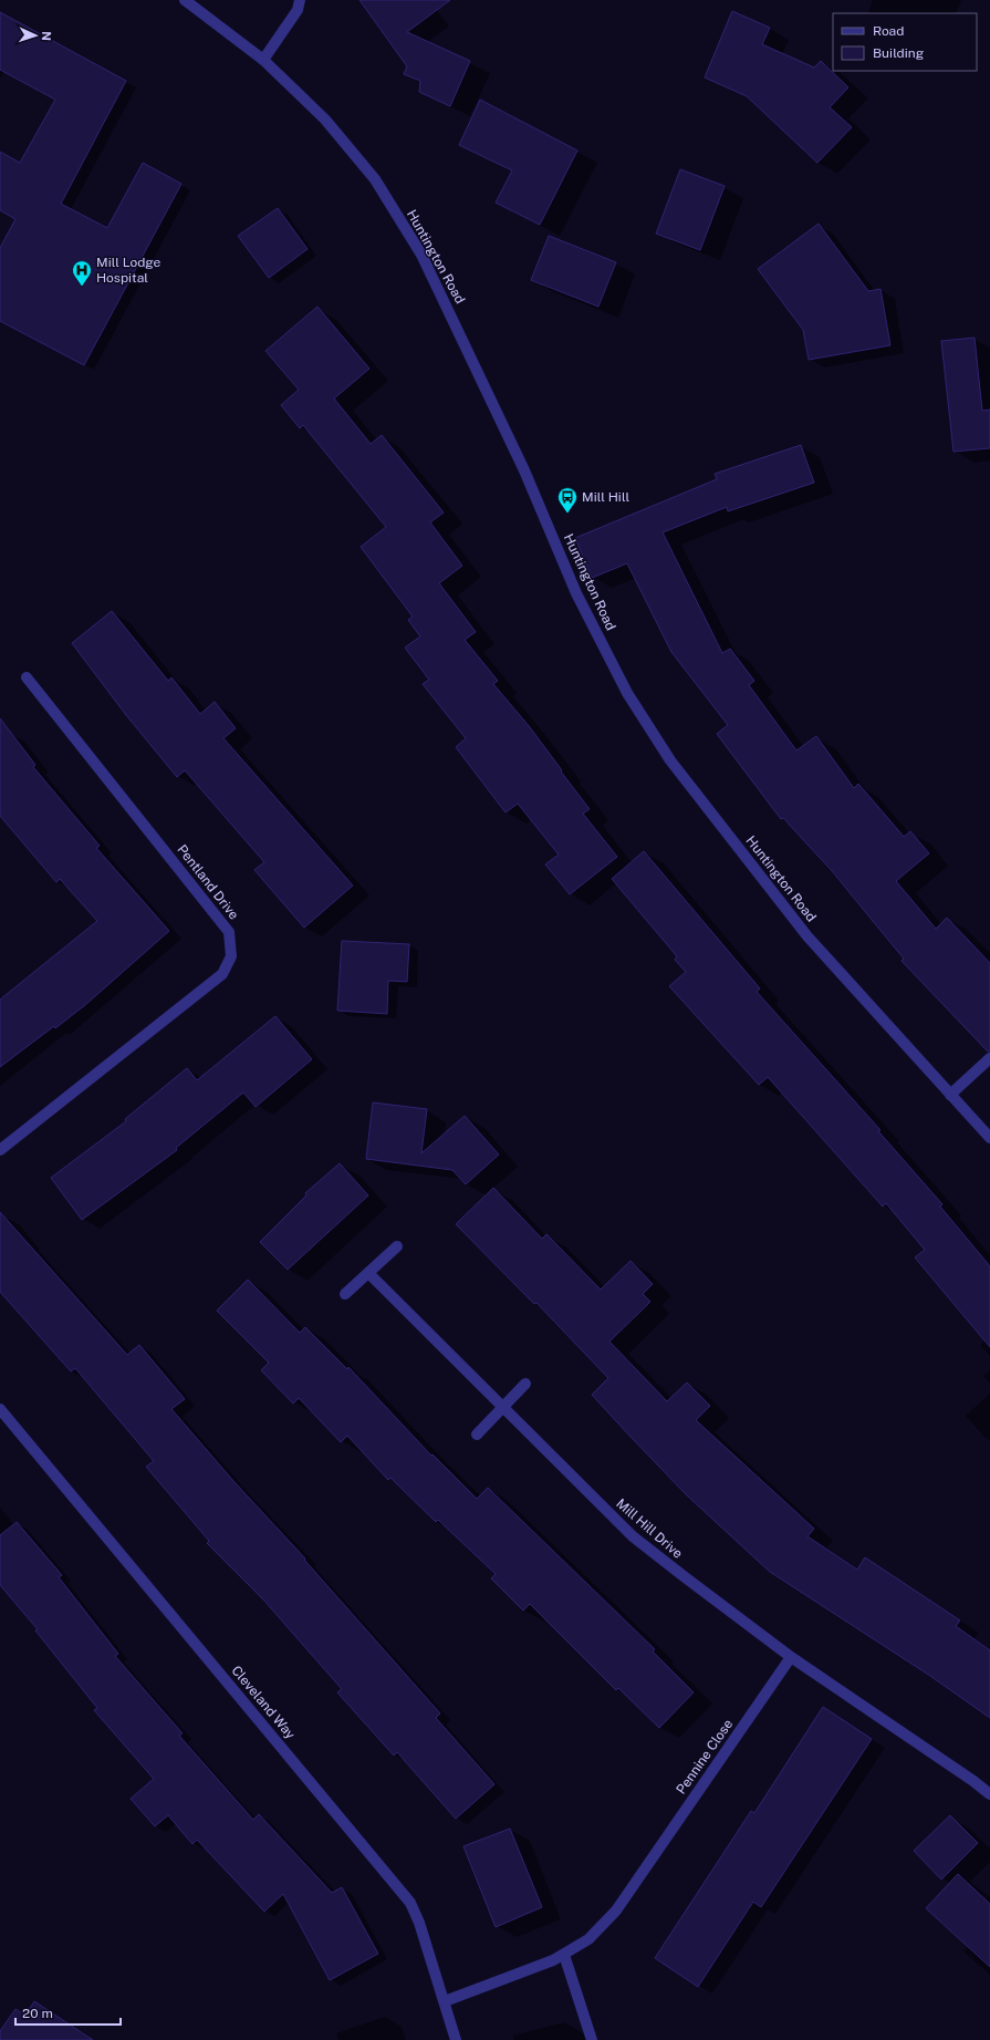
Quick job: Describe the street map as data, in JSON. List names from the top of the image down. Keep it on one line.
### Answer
{"streets":{"street":["Huntington Road","Pentland Drive","Mill Hill Drive","Cleveland Way","Pennine Close"]},"crossings":[["Mill Hill Drive","Pennine Close"],["Cleveland Way","Pennine Close"]],"places":{"hospital":["Mill Lodge Hospital"],"bus stop":["Mill Hill"]},"legend":["Road","Building"],"scale_bar":"20 m","north":"right"}
